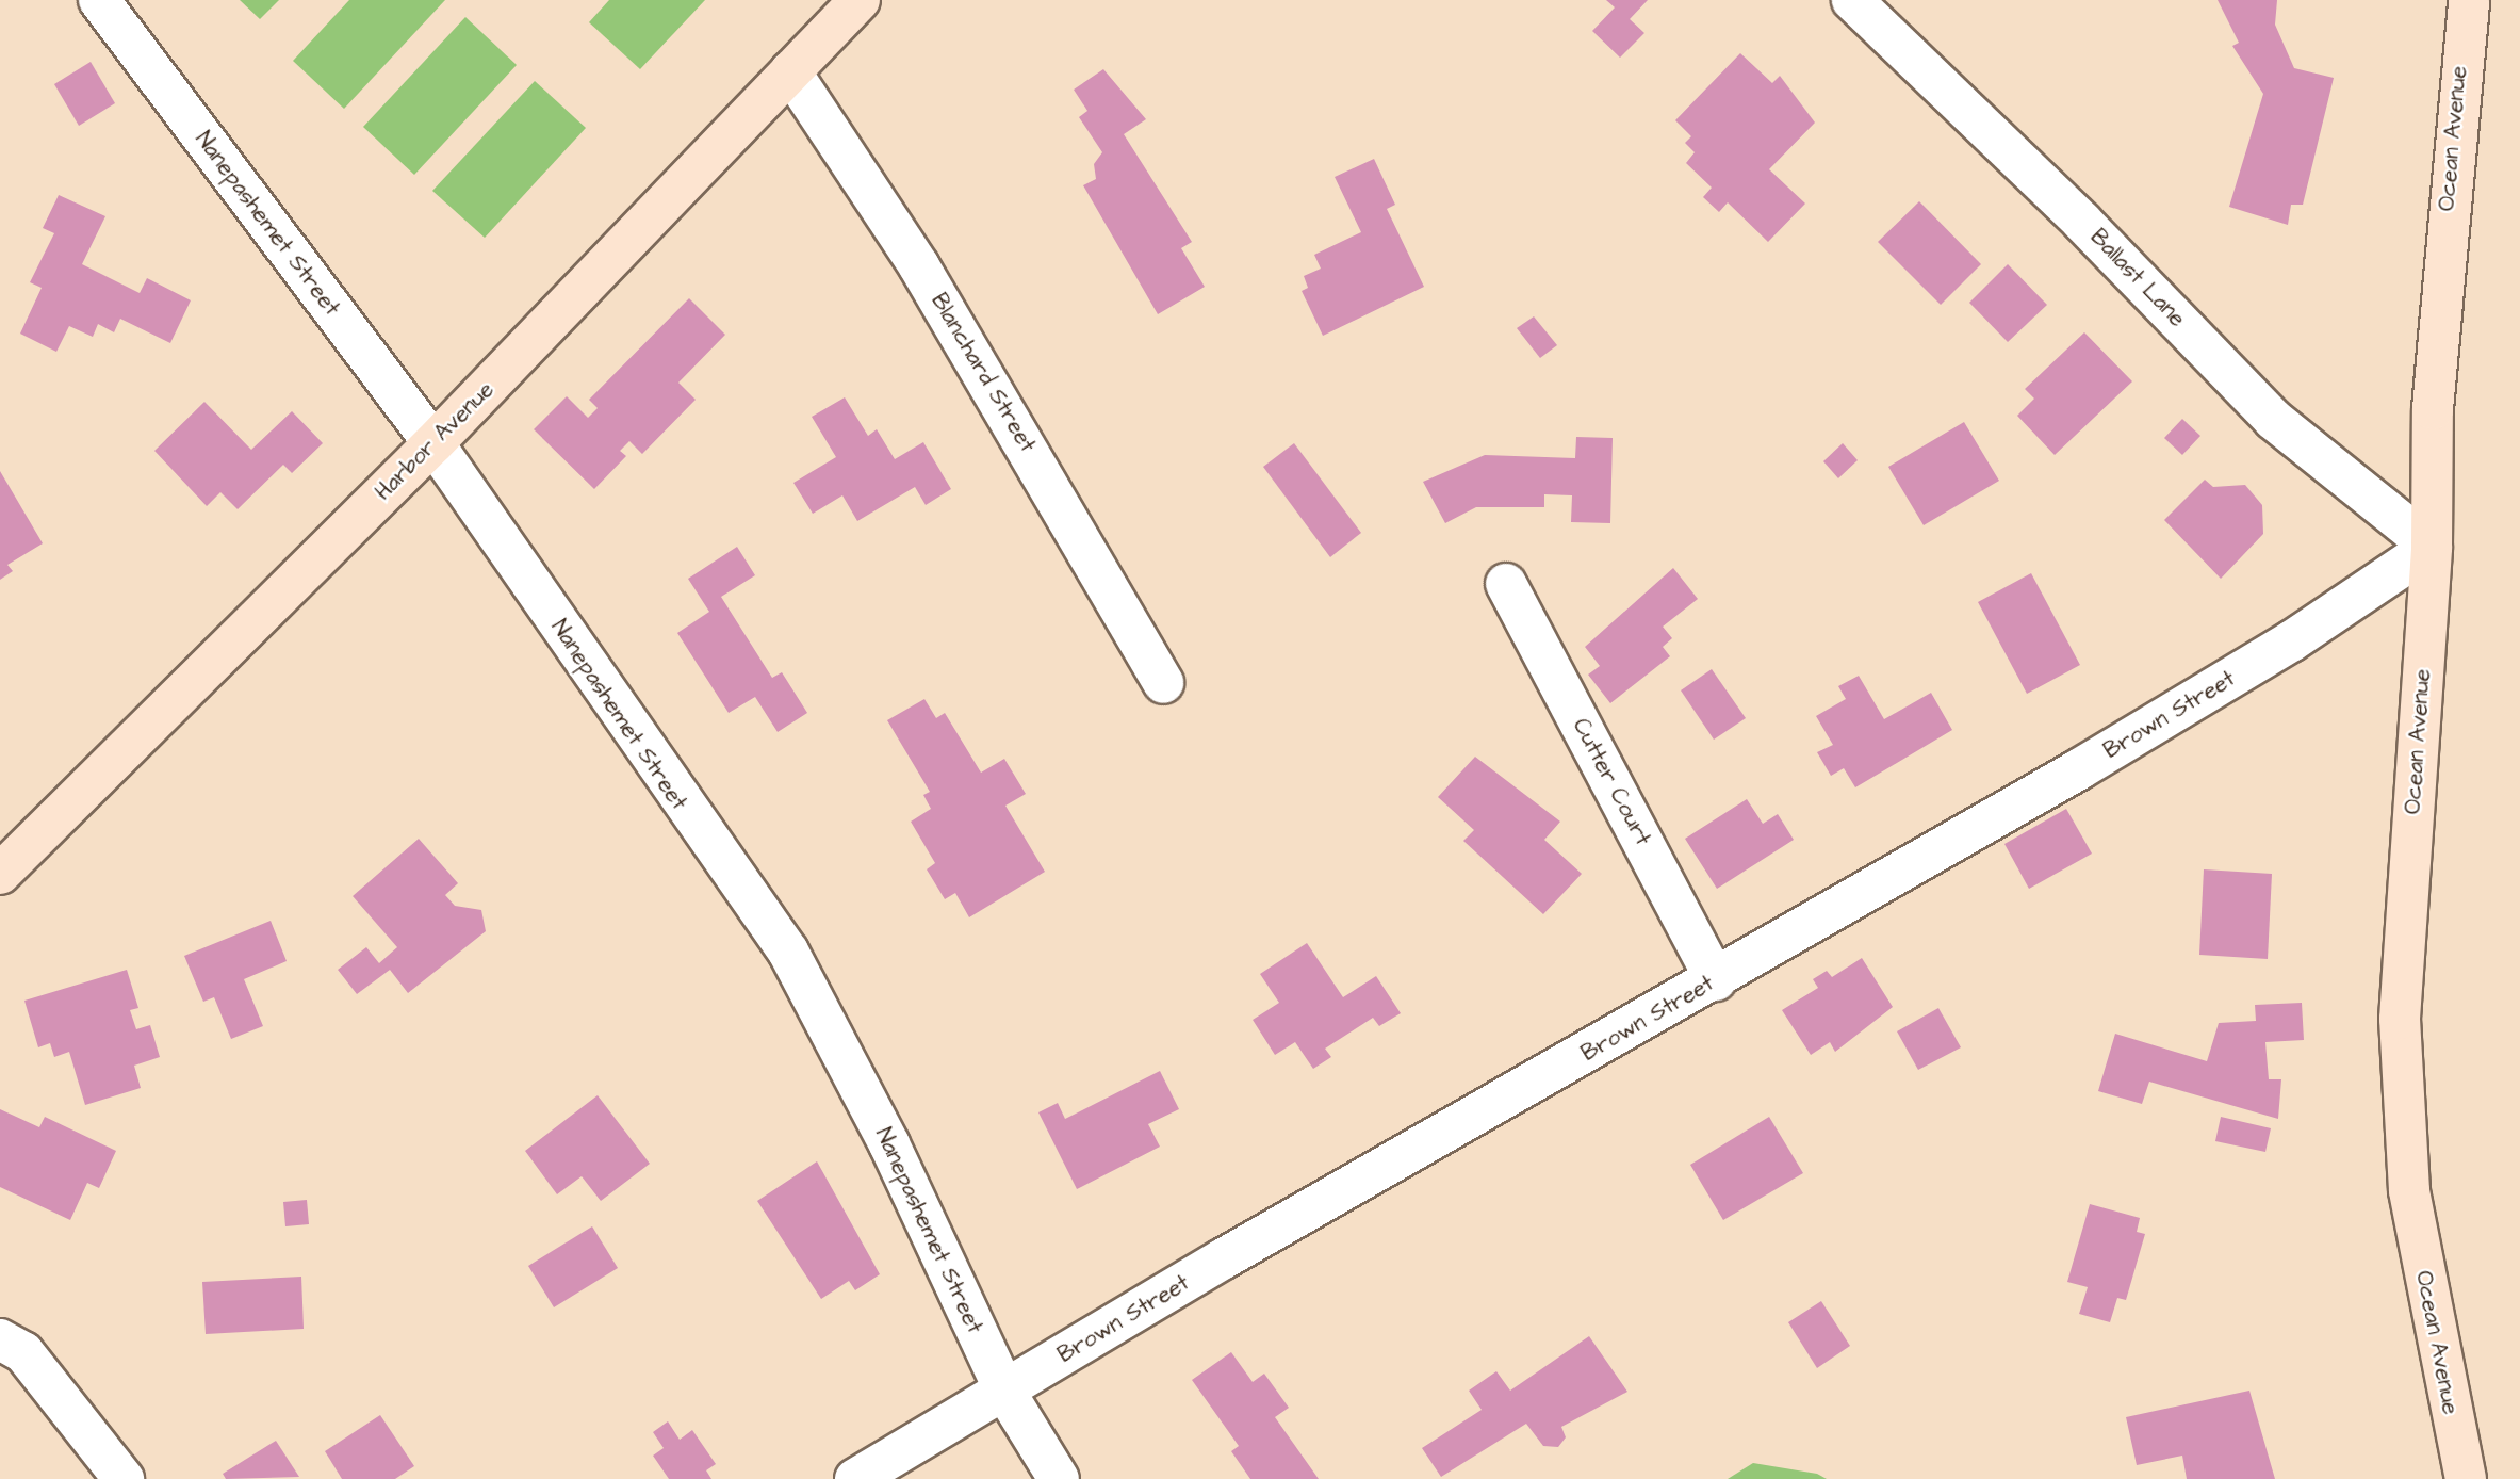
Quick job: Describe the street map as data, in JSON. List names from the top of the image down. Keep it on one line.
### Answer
{"streets":{"main road":["Ocean Avenue","Harbor Avenue"],"street":["Nanepashemet Street","Ballast Lane","Blanchard Street","Brown Street","Cutter Court"]},"crossings":[["Ocean Avenue","Ballast Lane"],["Ocean Avenue","Brown Street"],["Nanepashemet Street","Harbor Avenue"],["Nanepashemet Street","Brown Street"],["Ballast Lane","Brown Street"],["Blanchard Street","Harbor Avenue"],["Brown Street","Cutter Court"]]}
